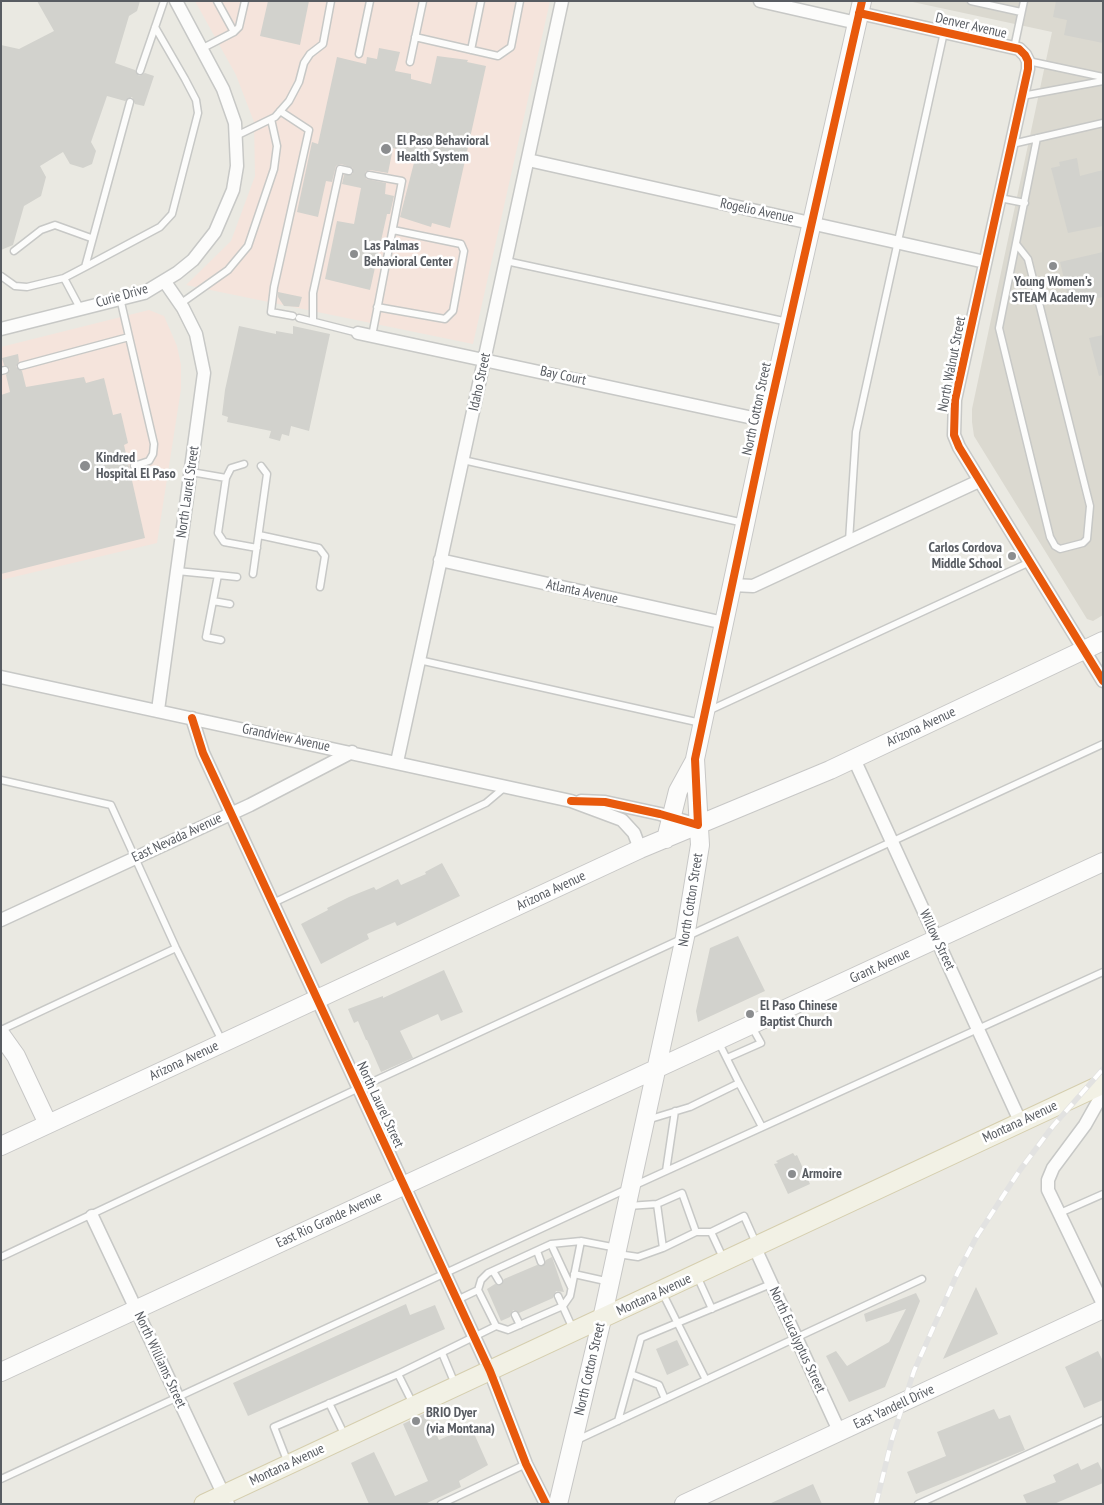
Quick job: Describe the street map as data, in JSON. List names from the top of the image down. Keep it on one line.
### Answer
{"streets":{"main road":["North Cotton Street","Arizona Avenue","Grant Avenue","Montana Avenue","East Rio Grande Avenue","East Yandell Drive"],"street":["Denver Avenue","Rogelio Avenue","Curie Drive","North Walnut Street","Bay Court","Idaho Street","North Laurel Street","Atlanta Avenue","Grandview Avenue","East Nevada Avenue","Willow Street","North Eucalyptus Street","North Williams Street"]},"crossings":[["Denver Avenue","North Cotton Street"],["Rogelio Avenue","North Walnut Street"],["Rogelio Avenue","Idaho Street"],["Rogelio Avenue","North Cotton Street"],["Curie Drive","North Laurel Street"],["North Walnut Street","Arizona Avenue"],["Bay Court","Idaho Street"],["Bay Court","North Cotton Street"],["Idaho Street","Atlanta Avenue"],["Idaho Street","Grandview Avenue"],["North Cotton Street","Atlanta Avenue"],["North Cotton Street","Arizona Avenue"],["North Cotton Street","Grandview Avenue"],["North Cotton Street","Grant Avenue"],["North Cotton Street","Montana Avenue"],["North Cotton Street","East Rio Grande Avenue"],["North Laurel Street","Arizona Avenue"],["North Laurel Street","Grandview Avenue"],["North Laurel Street","East Nevada Avenue"],["North Laurel Street","Montana Avenue"],["North Laurel Street","East Rio Grande Avenue"],["Arizona Avenue","Grandview Avenue"],["Arizona Avenue","Willow Street"],["Grandview Avenue","East Nevada Avenue"],["Willow Street","Grant Avenue"],["Willow Street","Montana Avenue"],["Grant Avenue","East Rio Grande Avenue"],["Montana Avenue","North Eucalyptus Street"],["Montana Avenue","North Williams Street"],["East Rio Grande Avenue","North Williams Street"],["North Eucalyptus Street","East Yandell Drive"]],"places":["El Paso Behavioral Health System","Las Palmas Behavioral Center","Young Women's STEAM Academy","Kindred Hospital El Paso","Carlos Cordova Middle School","El Paso Chinese Baptist Church","Armoire","BRIO Dyer (via Montana)"]}
